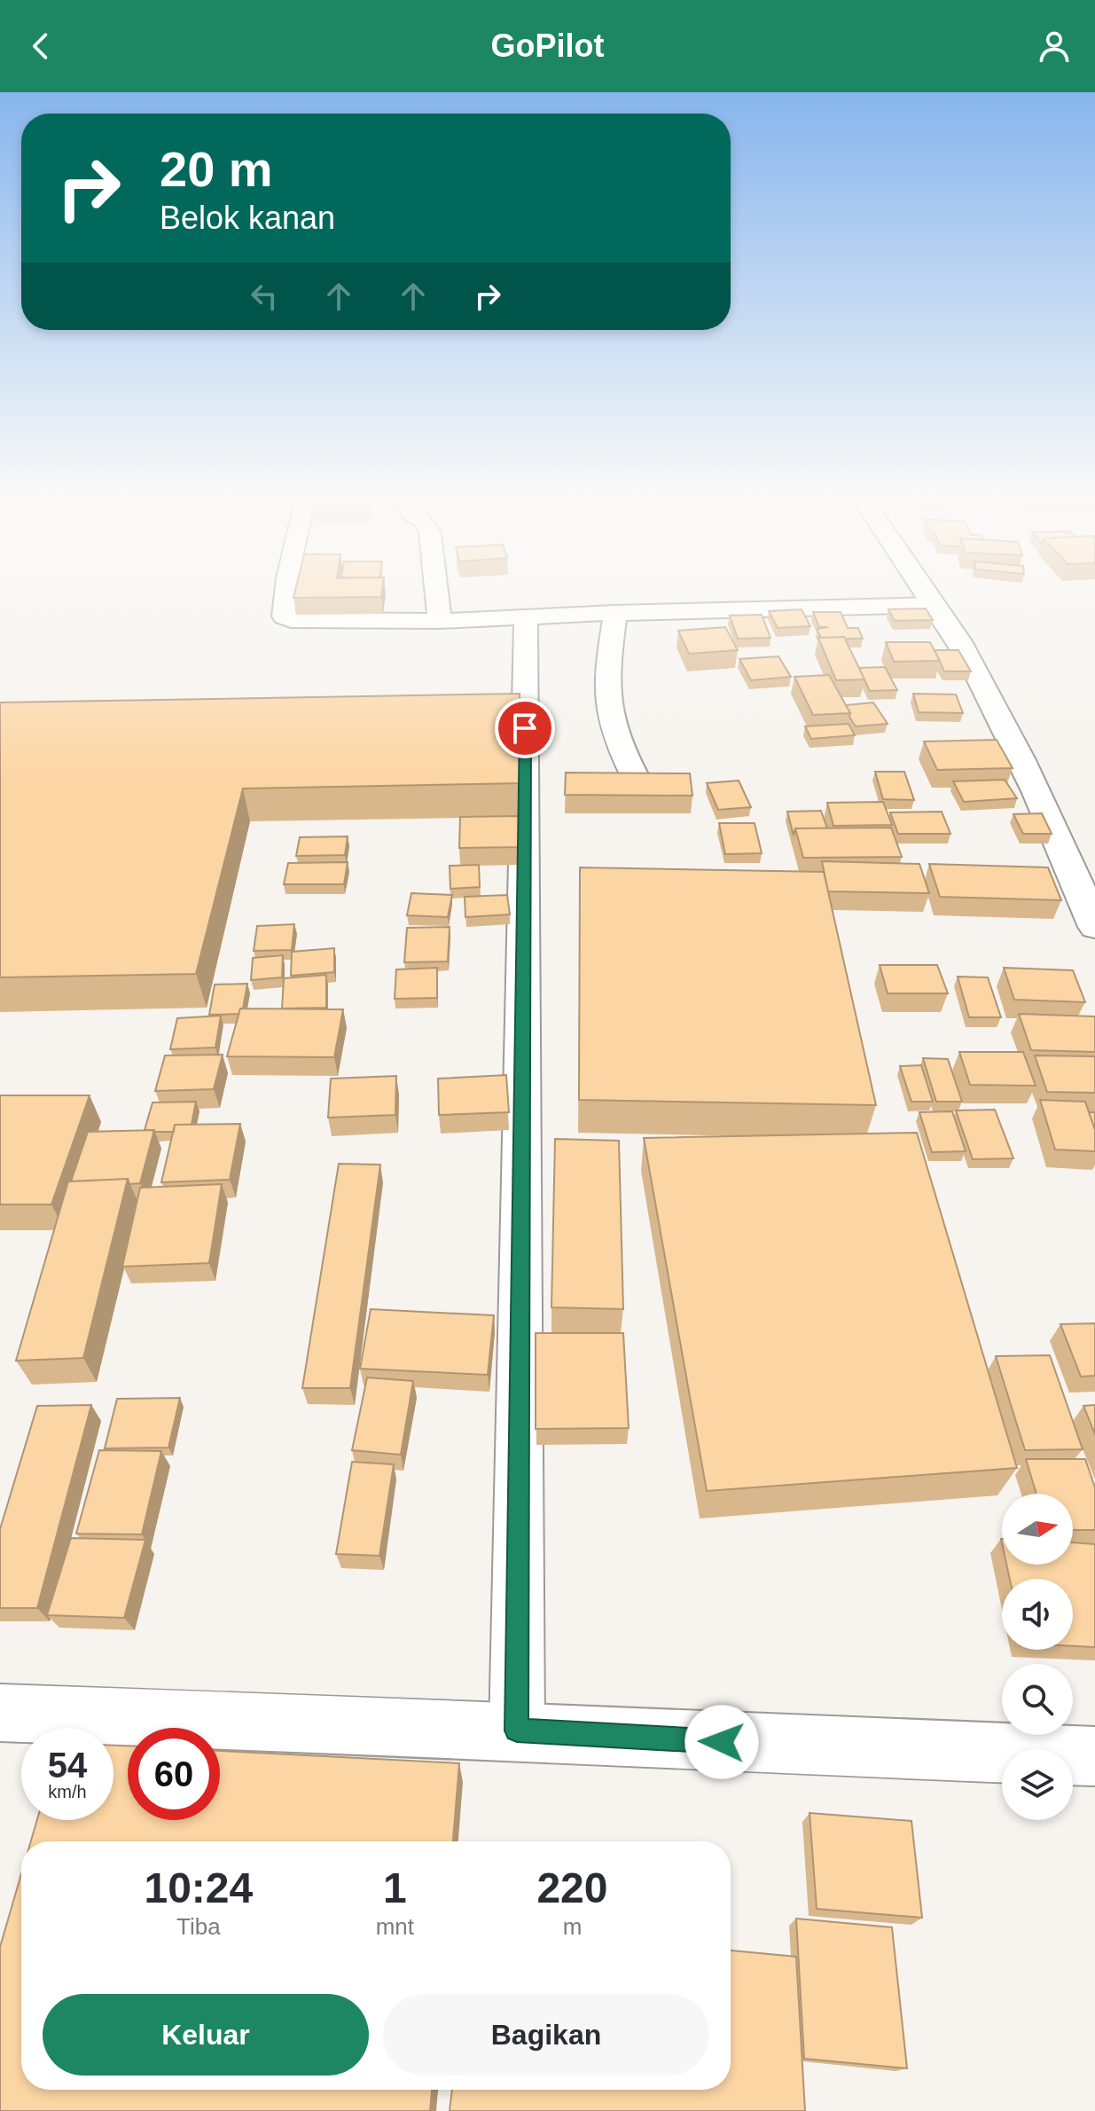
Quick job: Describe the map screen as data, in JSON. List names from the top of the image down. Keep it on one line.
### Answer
{"north":"right","page":{"header":"GoPilot","turn":["20 m","Belok kanan"],"speed":"54 km/h","limit":"60","eta":["10:24","Tiba","1","mnt","220","m"],"buttons":["Keluar","Bagikan"]}}
